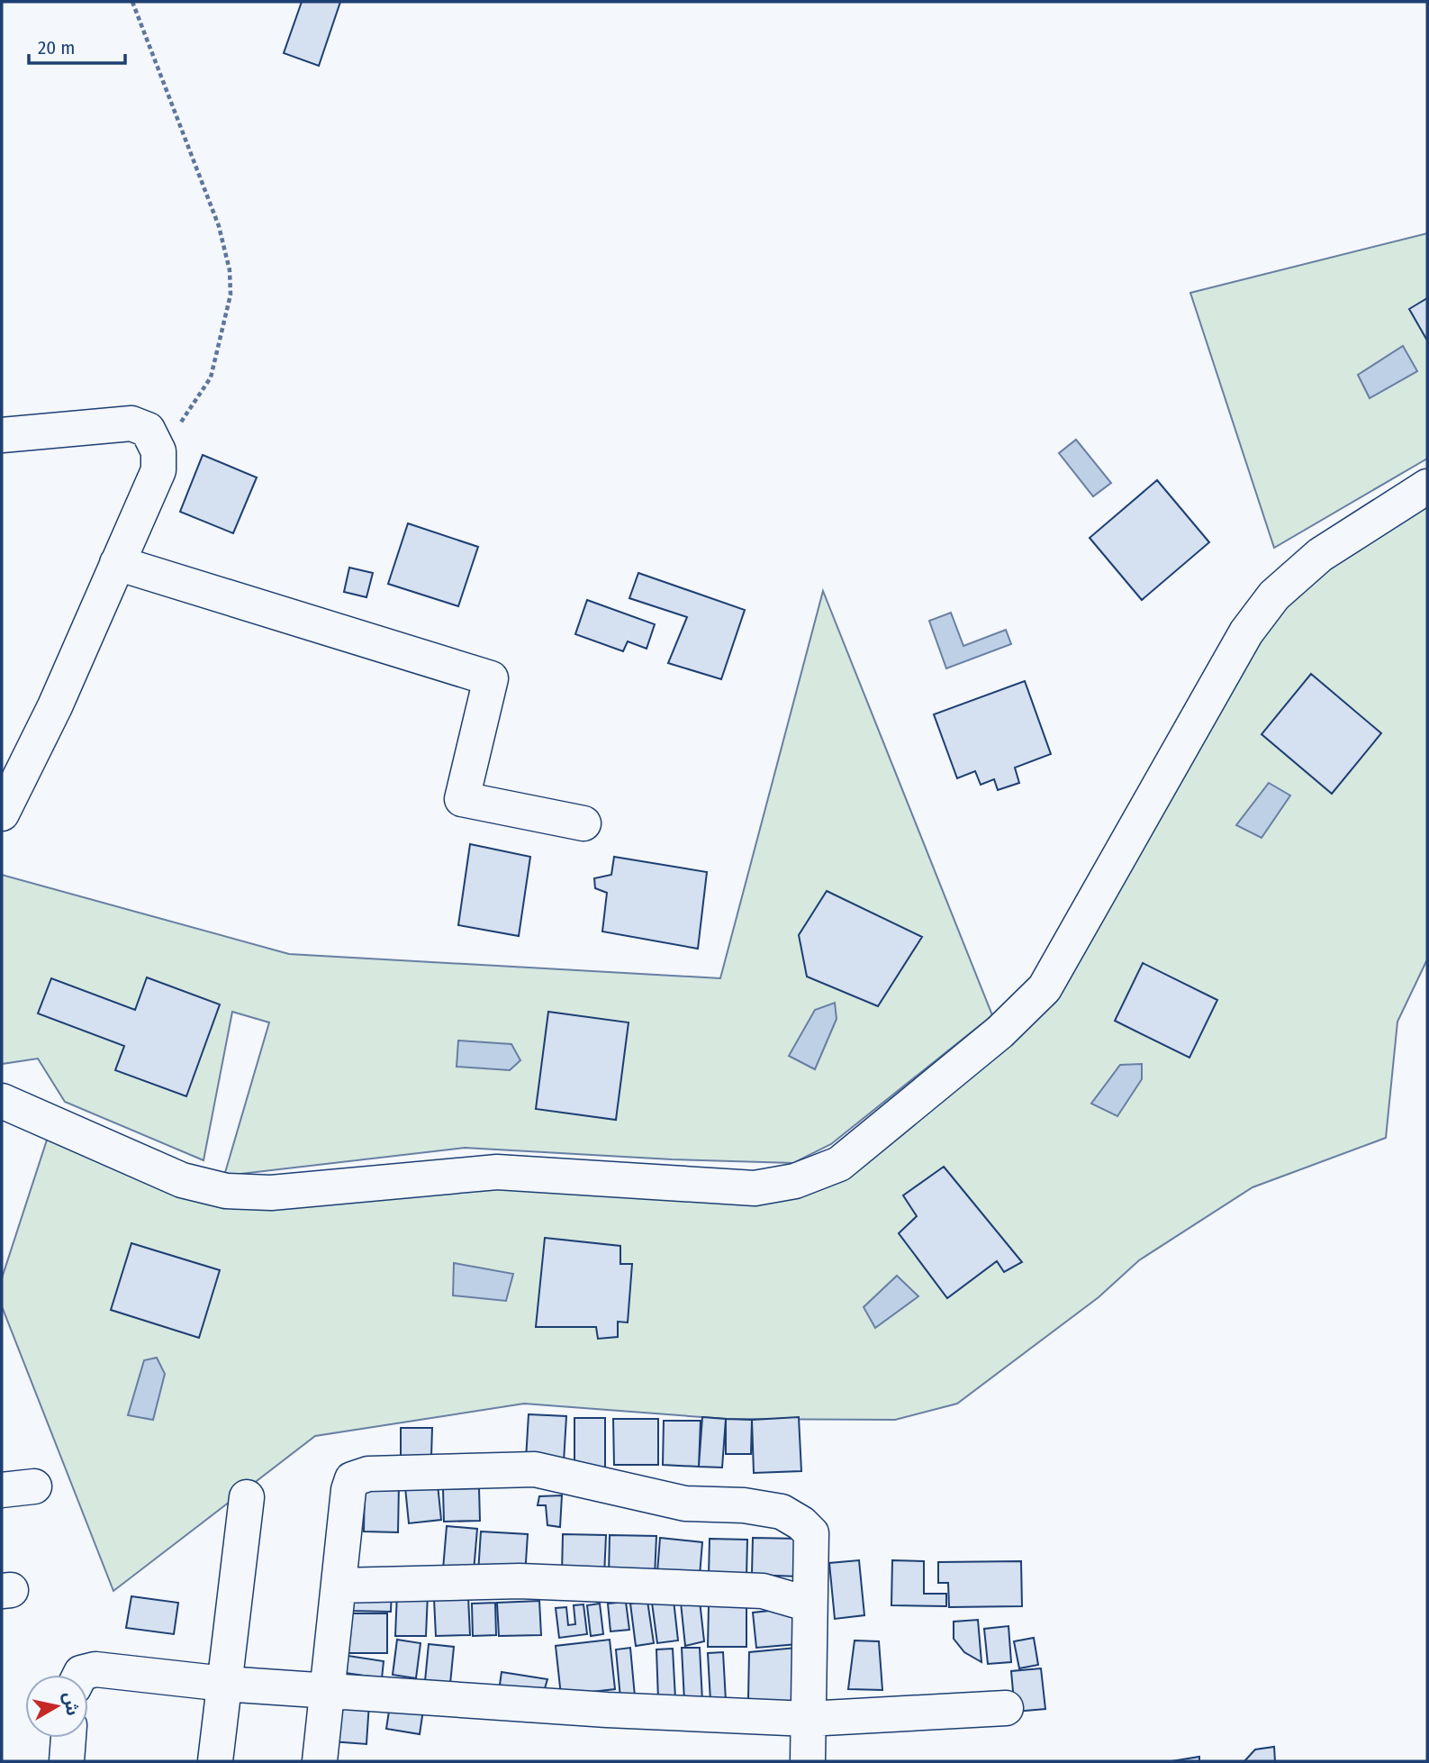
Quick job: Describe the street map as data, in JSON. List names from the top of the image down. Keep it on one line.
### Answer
{"scale_bar":"20 m","north":"right"}
